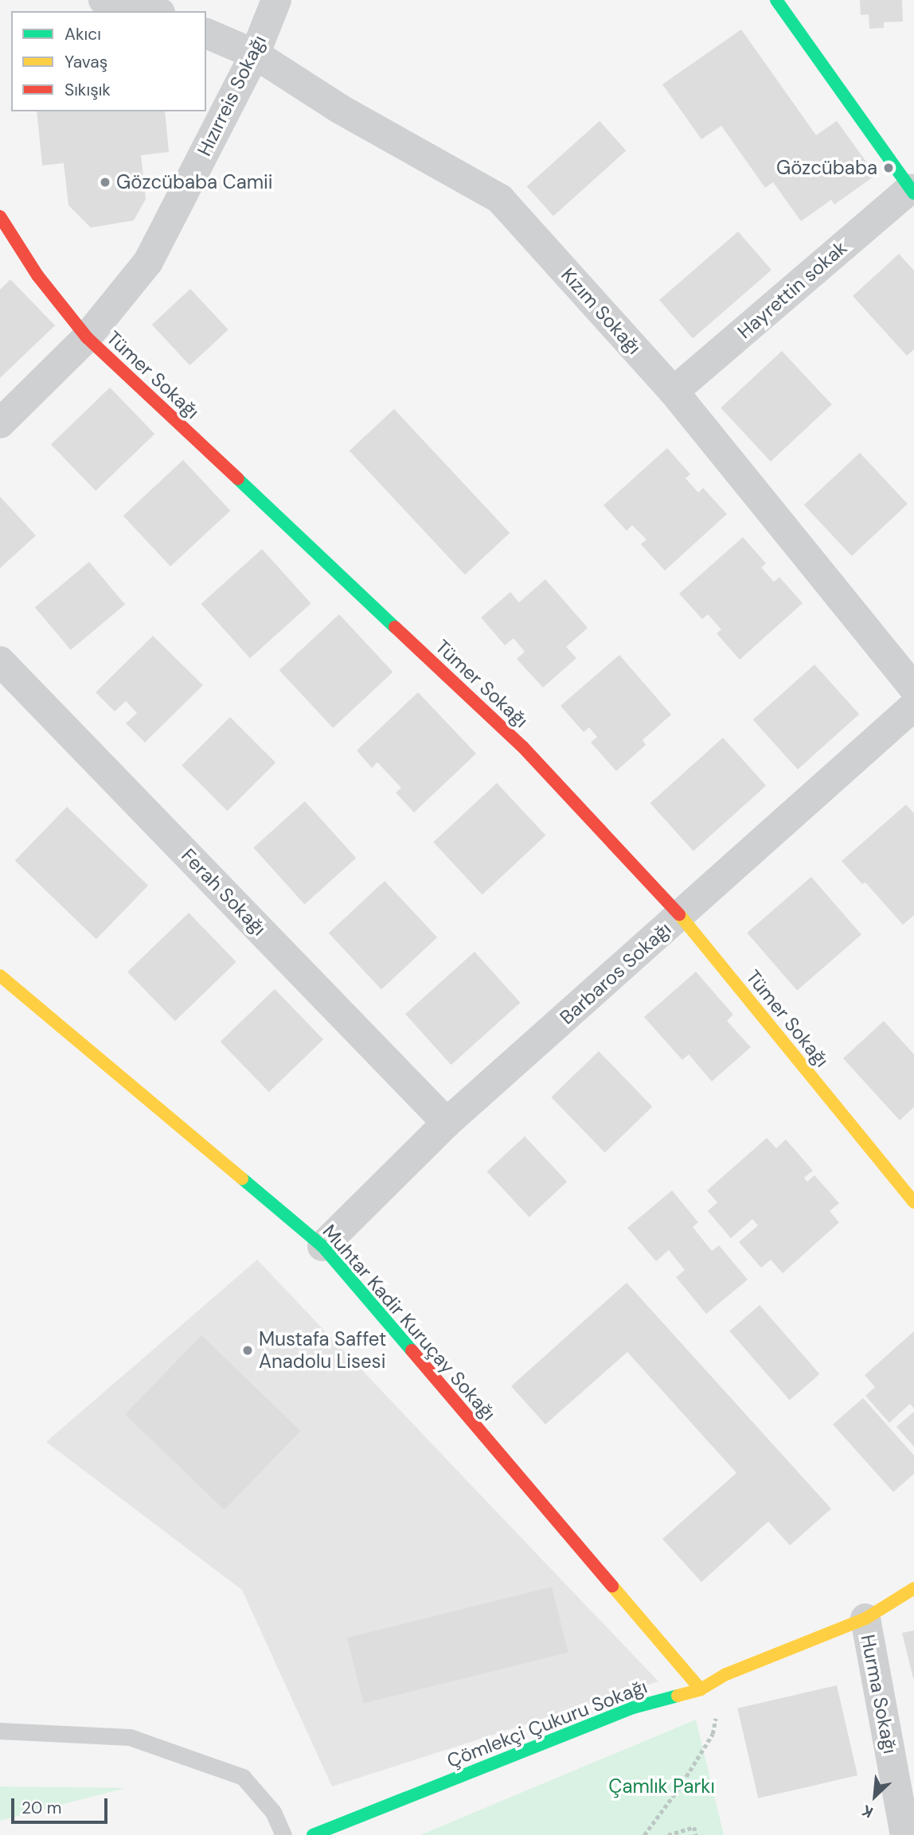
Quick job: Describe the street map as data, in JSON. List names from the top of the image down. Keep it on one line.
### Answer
{"streets":{"street":["Hızırreis Sokağı","Hayrettin sokak","Kızım Sokağı","Tümer Sokağı","Ferah Sokağı","Barbaros Sokağı","Muhtar Kadir Kuruçay Sokağı","Hurma Sokağı","Çömlekçi Çukuru Sokağı"]},"crossings":[["Hızırreis Sokağı","Kızım Sokağı"],["Hızırreis Sokağı","Tümer Sokağı"],["Hayrettin sokak","Kızım Sokağı"],["Tümer Sokağı","Barbaros Sokağı"],["Ferah Sokağı","Barbaros Sokağı"],["Barbaros Sokağı","Muhtar Kadir Kuruçay Sokağı"],["Muhtar Kadir Kuruçay Sokağı","Çömlekçi Çukuru Sokağı"],["Hurma Sokağı","Çömlekçi Çukuru Sokağı"]],"parks":["Çamlık Parkı"],"places":["Gözcübaba","Gözcübaba Camii","Mustafa Saffet Anadolu Lisesi"],"legend":["Akıcı","Yavaş","Sıkışık"],"scale_bar":"20 m","north":"bottom left"}
